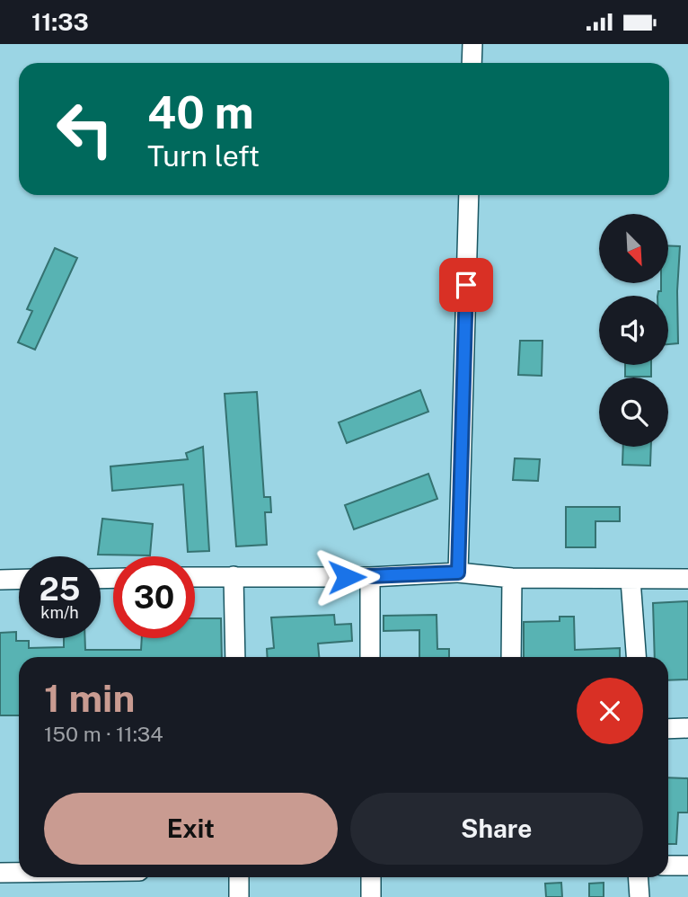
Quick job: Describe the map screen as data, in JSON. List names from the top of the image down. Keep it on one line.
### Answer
{"north":"bottom right","page":{"status":"11:33","turn":["40 m","Turn left"],"speed":"25 km/h","limit":"30","heading":["1 min","150 m · 11:34"],"buttons":["Exit","Share"]}}
